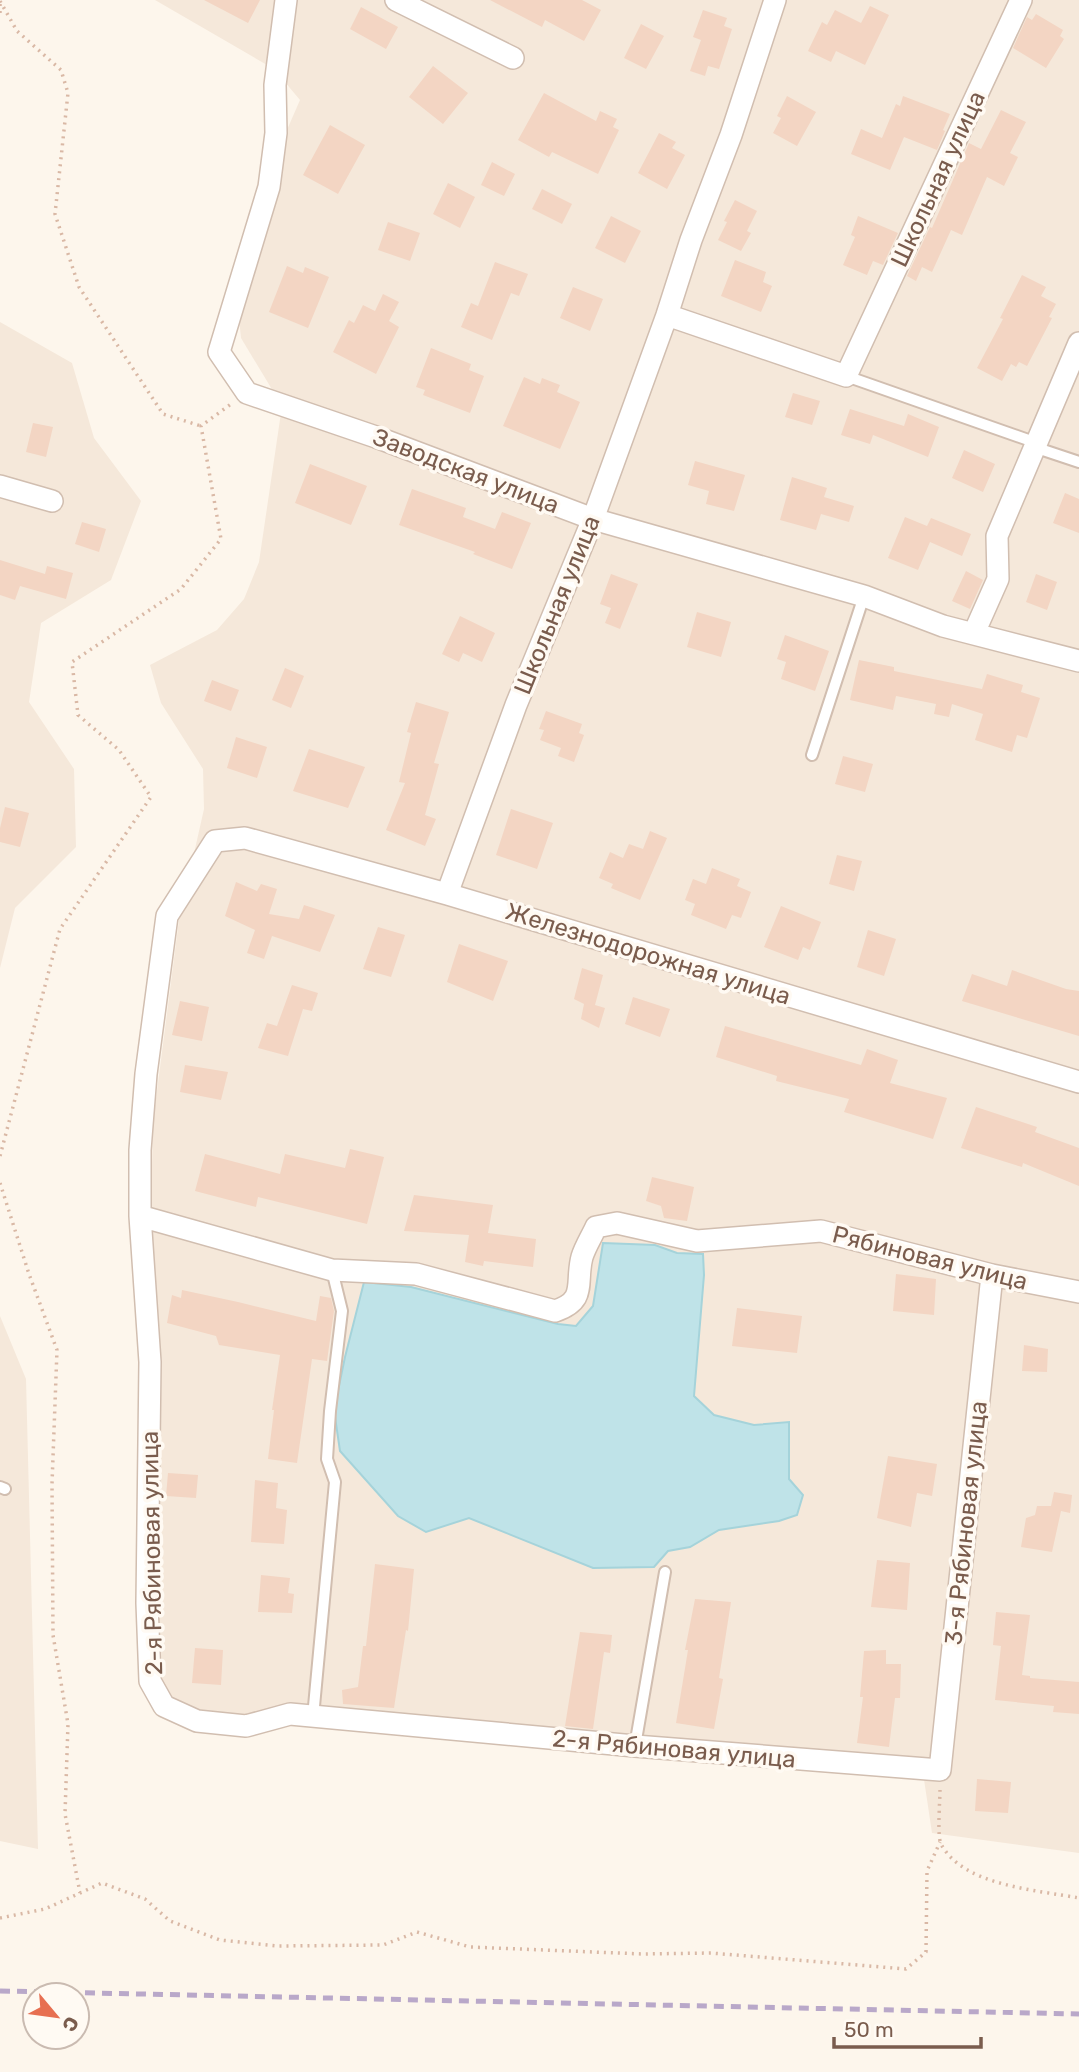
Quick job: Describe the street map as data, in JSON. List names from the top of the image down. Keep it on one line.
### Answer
{"streets":{"street":["Школьная улица","Заводская улица","Железнодорожная улица","Рябиновая улица","3-я Рябиновая улица","2-я Рябиновая улица"]},"crossings":[["Школьная улица","Заводская улица"],["Школьная улица","Железнодорожная улица"],["Железнодорожная улица","2-я Рябиновая улица"],["Рябиновая улица","3-я Рябиновая улица"],["Рябиновая улица","2-я Рябиновая улица"],["3-я Рябиновая улица","2-я Рябиновая улица"]],"scale_bar":"50 m","north":"bottom right"}
